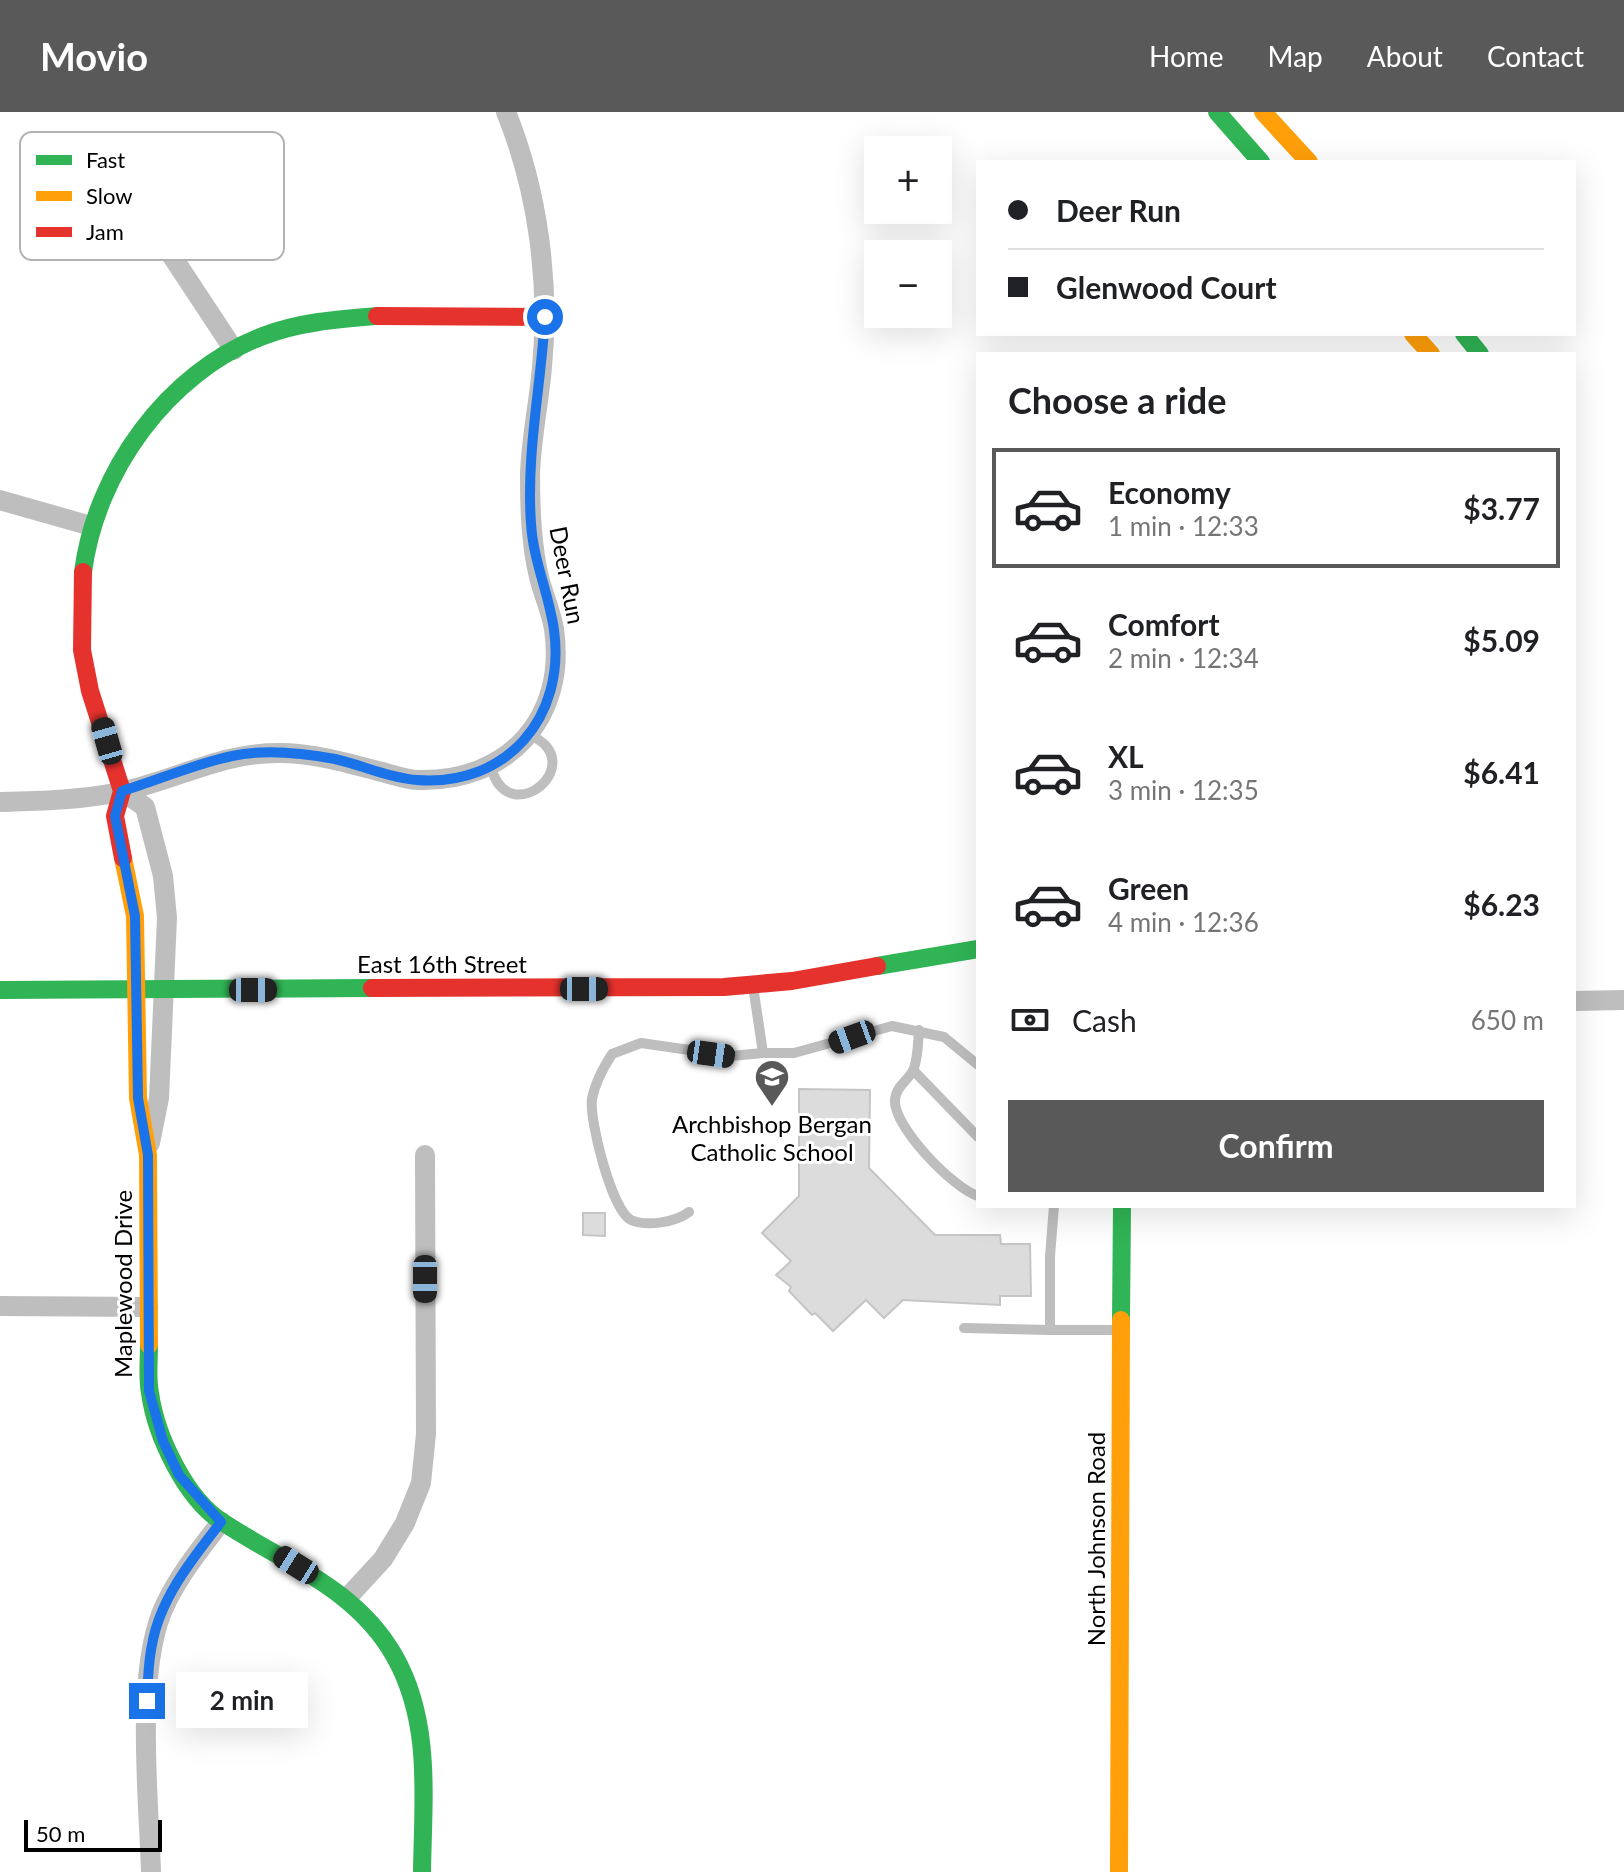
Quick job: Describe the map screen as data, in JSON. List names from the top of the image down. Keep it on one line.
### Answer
{"streets":{"street":["Deer Run","East 16th Street","Maplewood Drive","North Johnson Road"]},"crossings":[["Deer Run","Maplewood Drive"],["East 16th Street","Maplewood Drive"]],"places":{"school or university":["Archbishop Bergan Catholic School"]},"legend":["Fast","Slow","Jam"],"scale_bar":"50 m","page":{"header":"Movio","nav":["Home","Map","About","Contact"],"map_buttons":["+","−"],"banner":["Deer Run","Glenwood Court"],"heading":"Choose a ride","list":[{"name":"Economy","note":"1 min · 12:33","value":"$3.77"},{"name":"Comfort","note":"2 min · 12:34","value":"$5.09"},{"name":"XL","note":"3 min · 12:35","value":"$6.41"},{"name":"Green","note":"4 min · 12:36","value":"$6.23"}],"pay":["Cash","650 m"],"buttons":"Confirm","bubble":"2 min","scale":"50 m"}}
